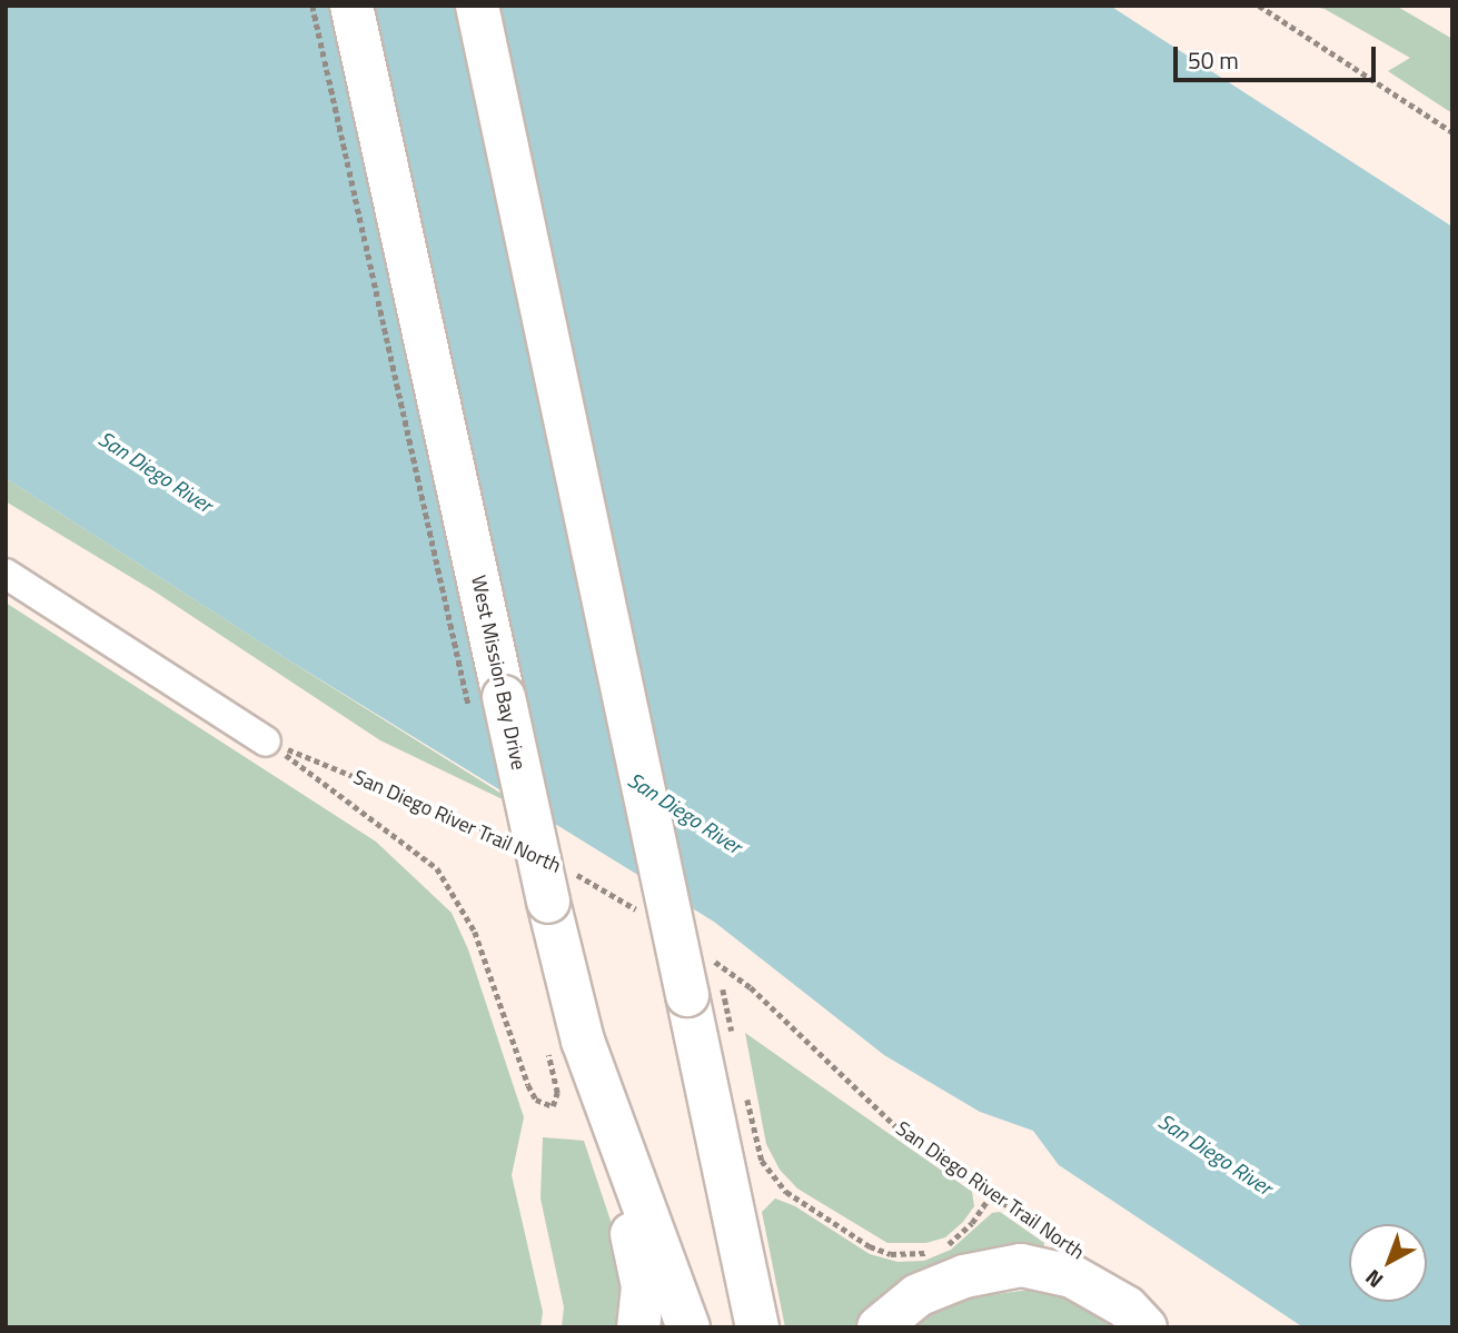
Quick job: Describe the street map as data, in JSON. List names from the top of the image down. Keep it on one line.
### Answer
{"streets":{"main road":["West Mission Bay Drive"],"path":["San Diego River Trail North"]},"crossings":[["West Mission Bay Drive","San Diego River Trail North"]],"water":["San Diego River"],"scale_bar":"50 m","north":"bottom left"}
